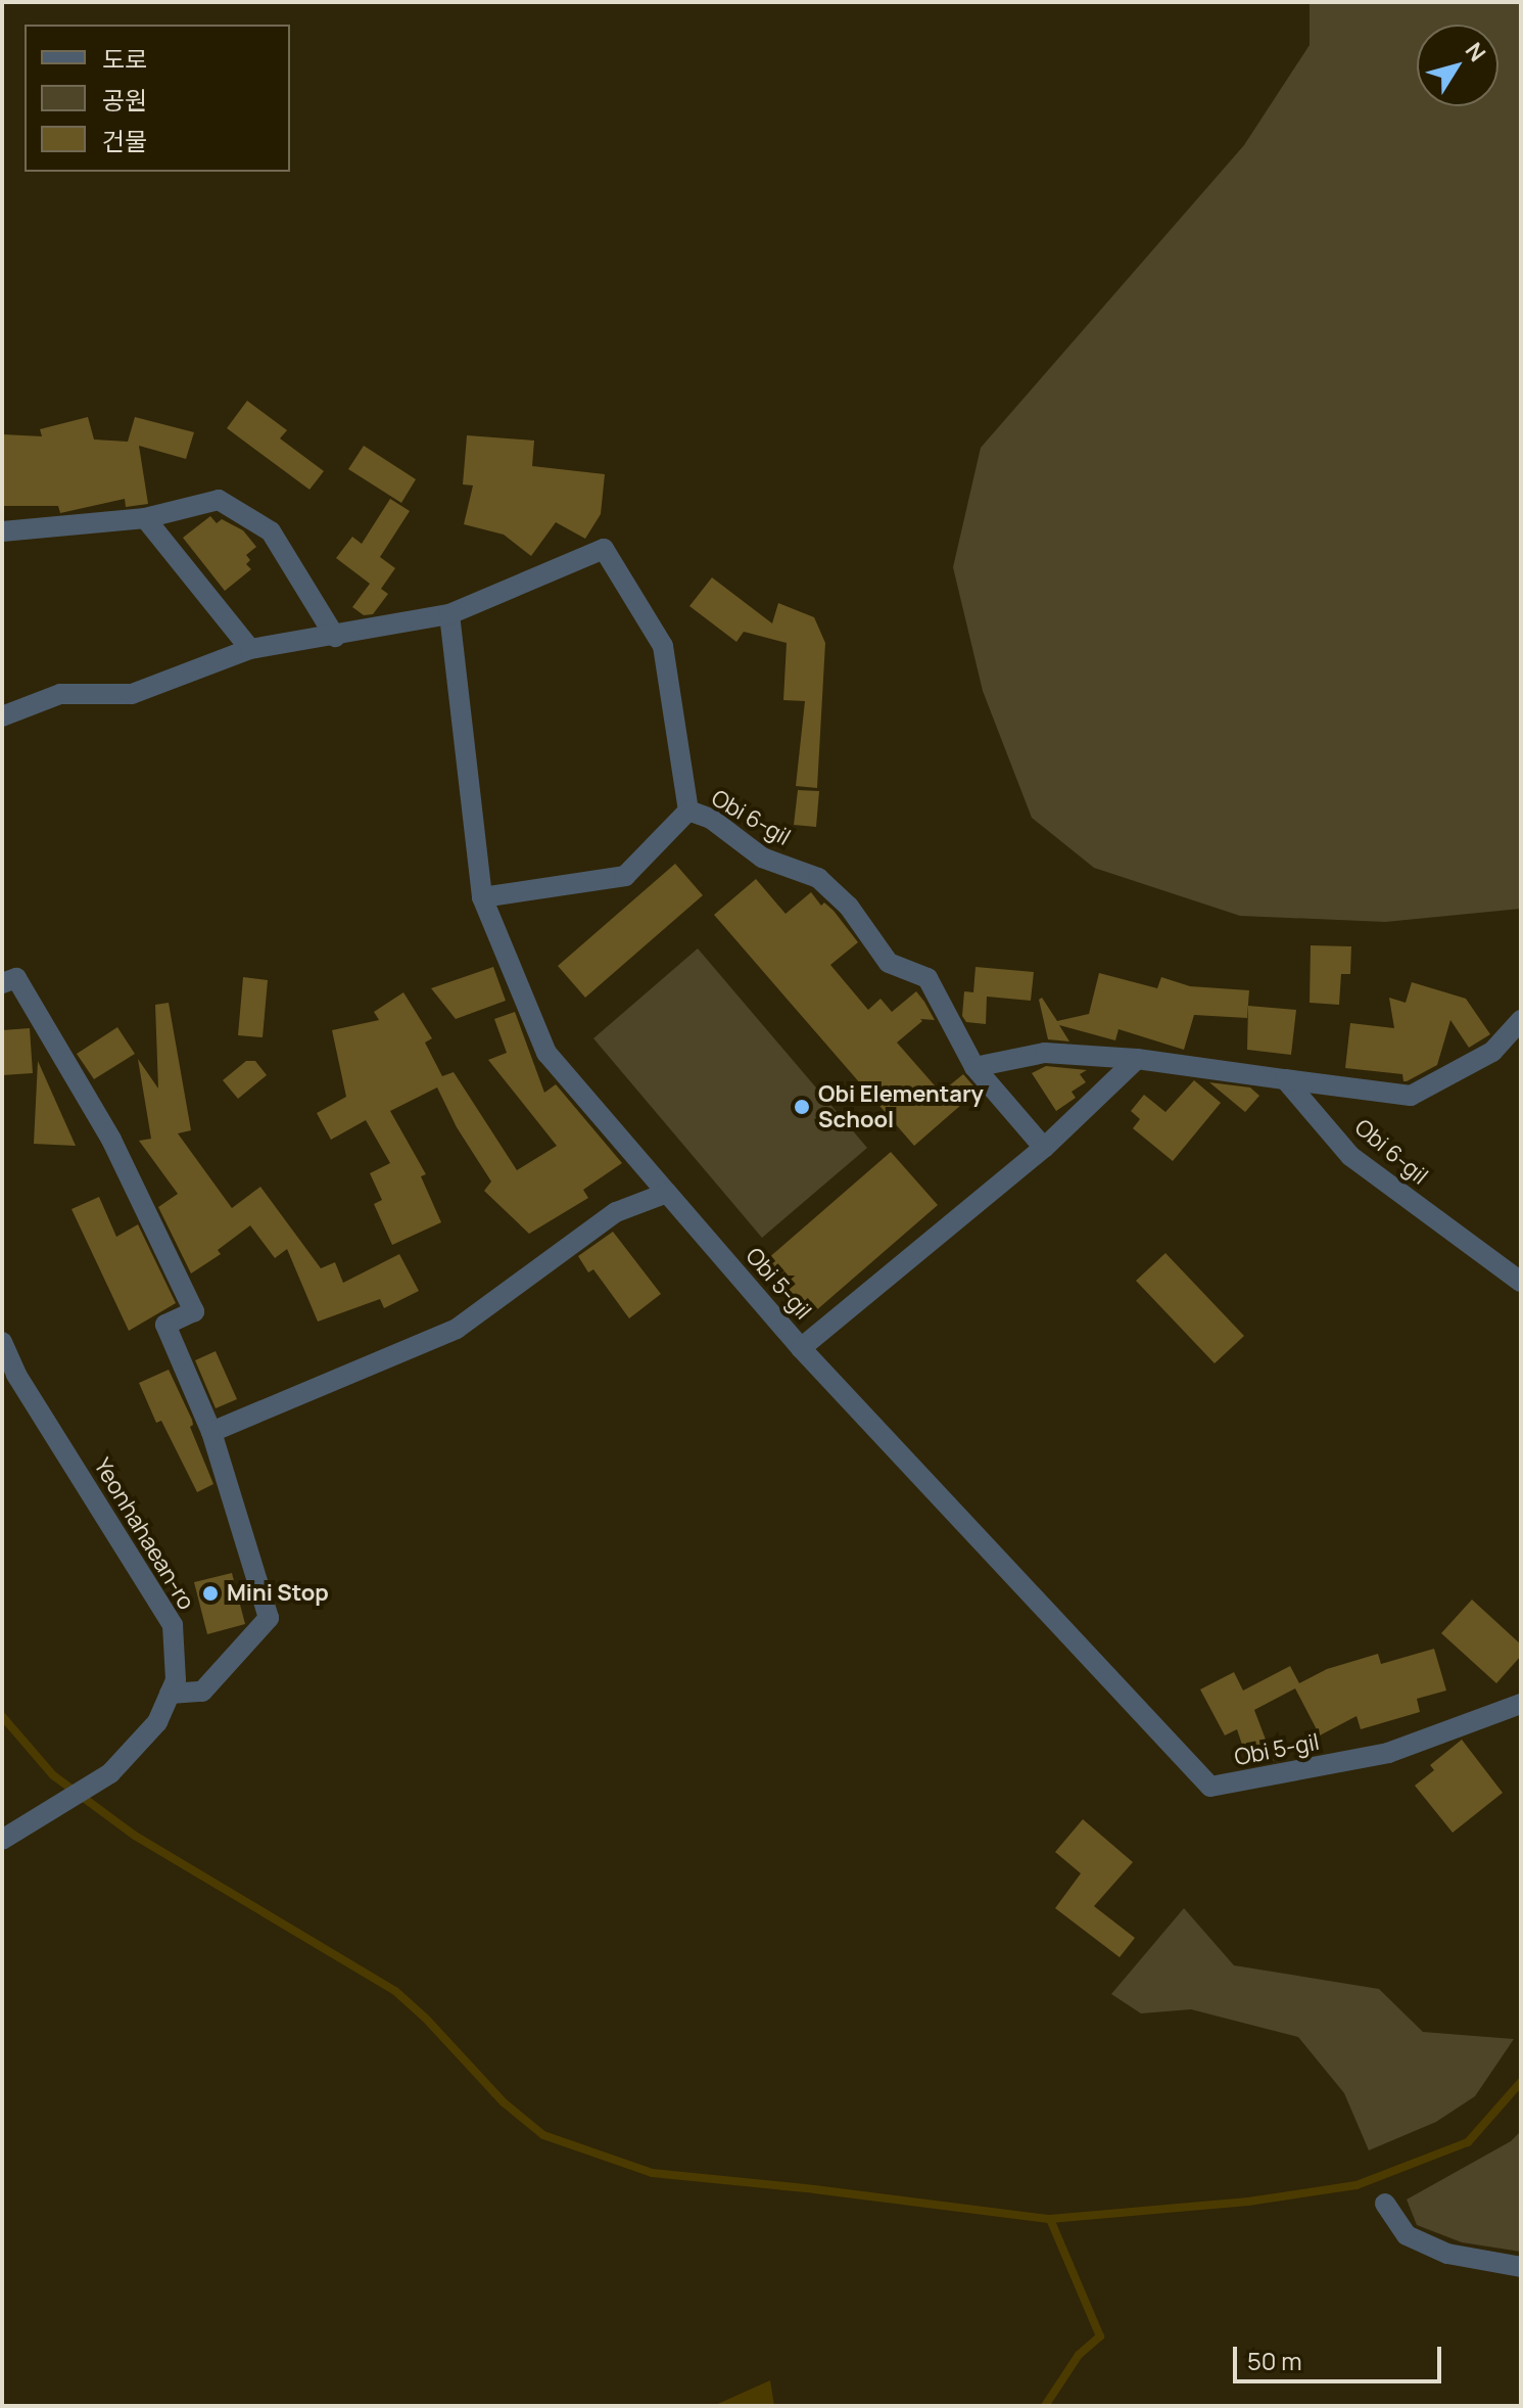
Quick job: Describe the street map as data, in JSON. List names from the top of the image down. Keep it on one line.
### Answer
{"streets":{"street":["Obi 6-gil","Obi 5-gil","Yeonhahaean-ro"]},"crossings":[["Obi 6-gil","Obi 5-gil"]],"places":["Obi Elementary School","Mini Stop"],"legend":["도로","공원","건물"],"scale_bar":"50 m","north":"top right"}
